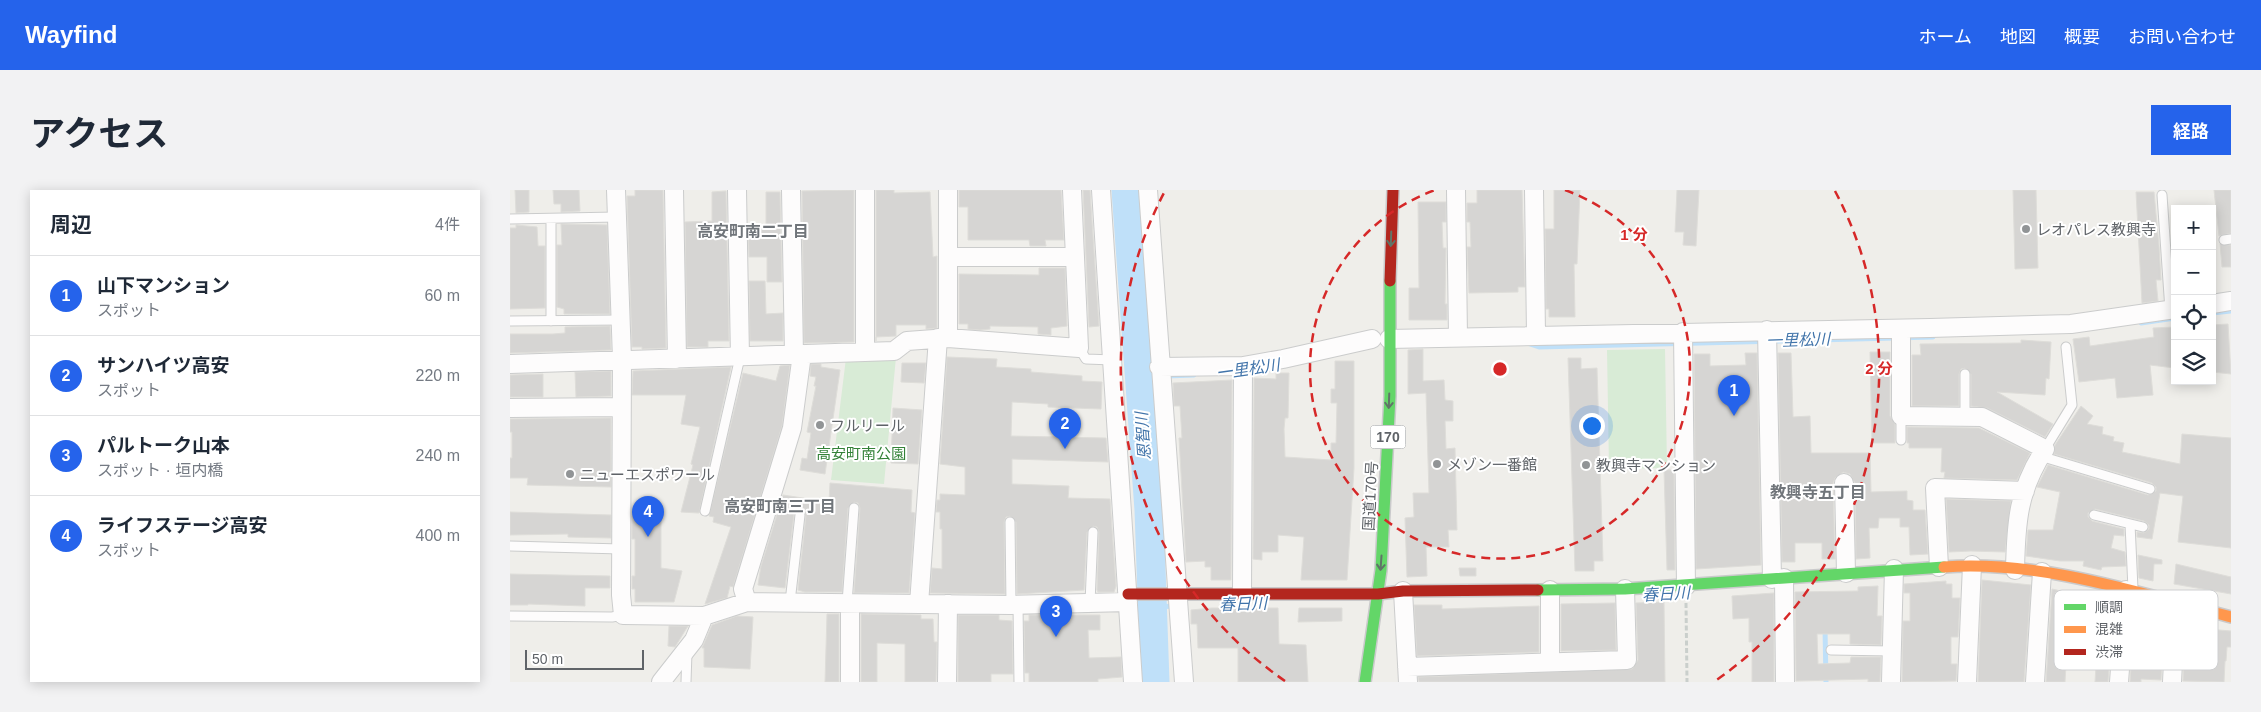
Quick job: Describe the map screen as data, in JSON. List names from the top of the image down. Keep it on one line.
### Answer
{"streets":{"main road":["170","国道170号"]},"one_way":["国道170号"],"districts":["高安町南二丁目","教興寺五丁目","高安町南三丁目"],"water":["一里松川","恩智川","春日川"],"parks":["高安町南公園"],"places":["レオパレス教興寺","フルリール","メゾン一番館","教興寺マンション","ニューエスポワール"],"legend":["順調","混雑","渋滞"],"scale_bar":"50 m","page":{"header":"Wayfind","nav":["ホーム","地図","概要","お問い合わせ"],"title":"アクセス","buttons":"経路","heading":["周辺","4件"],"map_buttons":["+","−"],"list":[{"mark":"1","name":"山下マンション","note":"スポット","value":"60 m"},{"mark":"2","name":"サンハイツ高安","note":"スポット","value":"220 m"},{"mark":"3","name":"パルトーク山本","note":"スポット · 垣内橋","value":"240 m"},{"mark":"4","name":"ライフステージ高安","note":"スポット","value":"400 m"}],"pins":["1","2","4","3"],"scale":"50 m"},"rings":["1 分","2 分"]}
